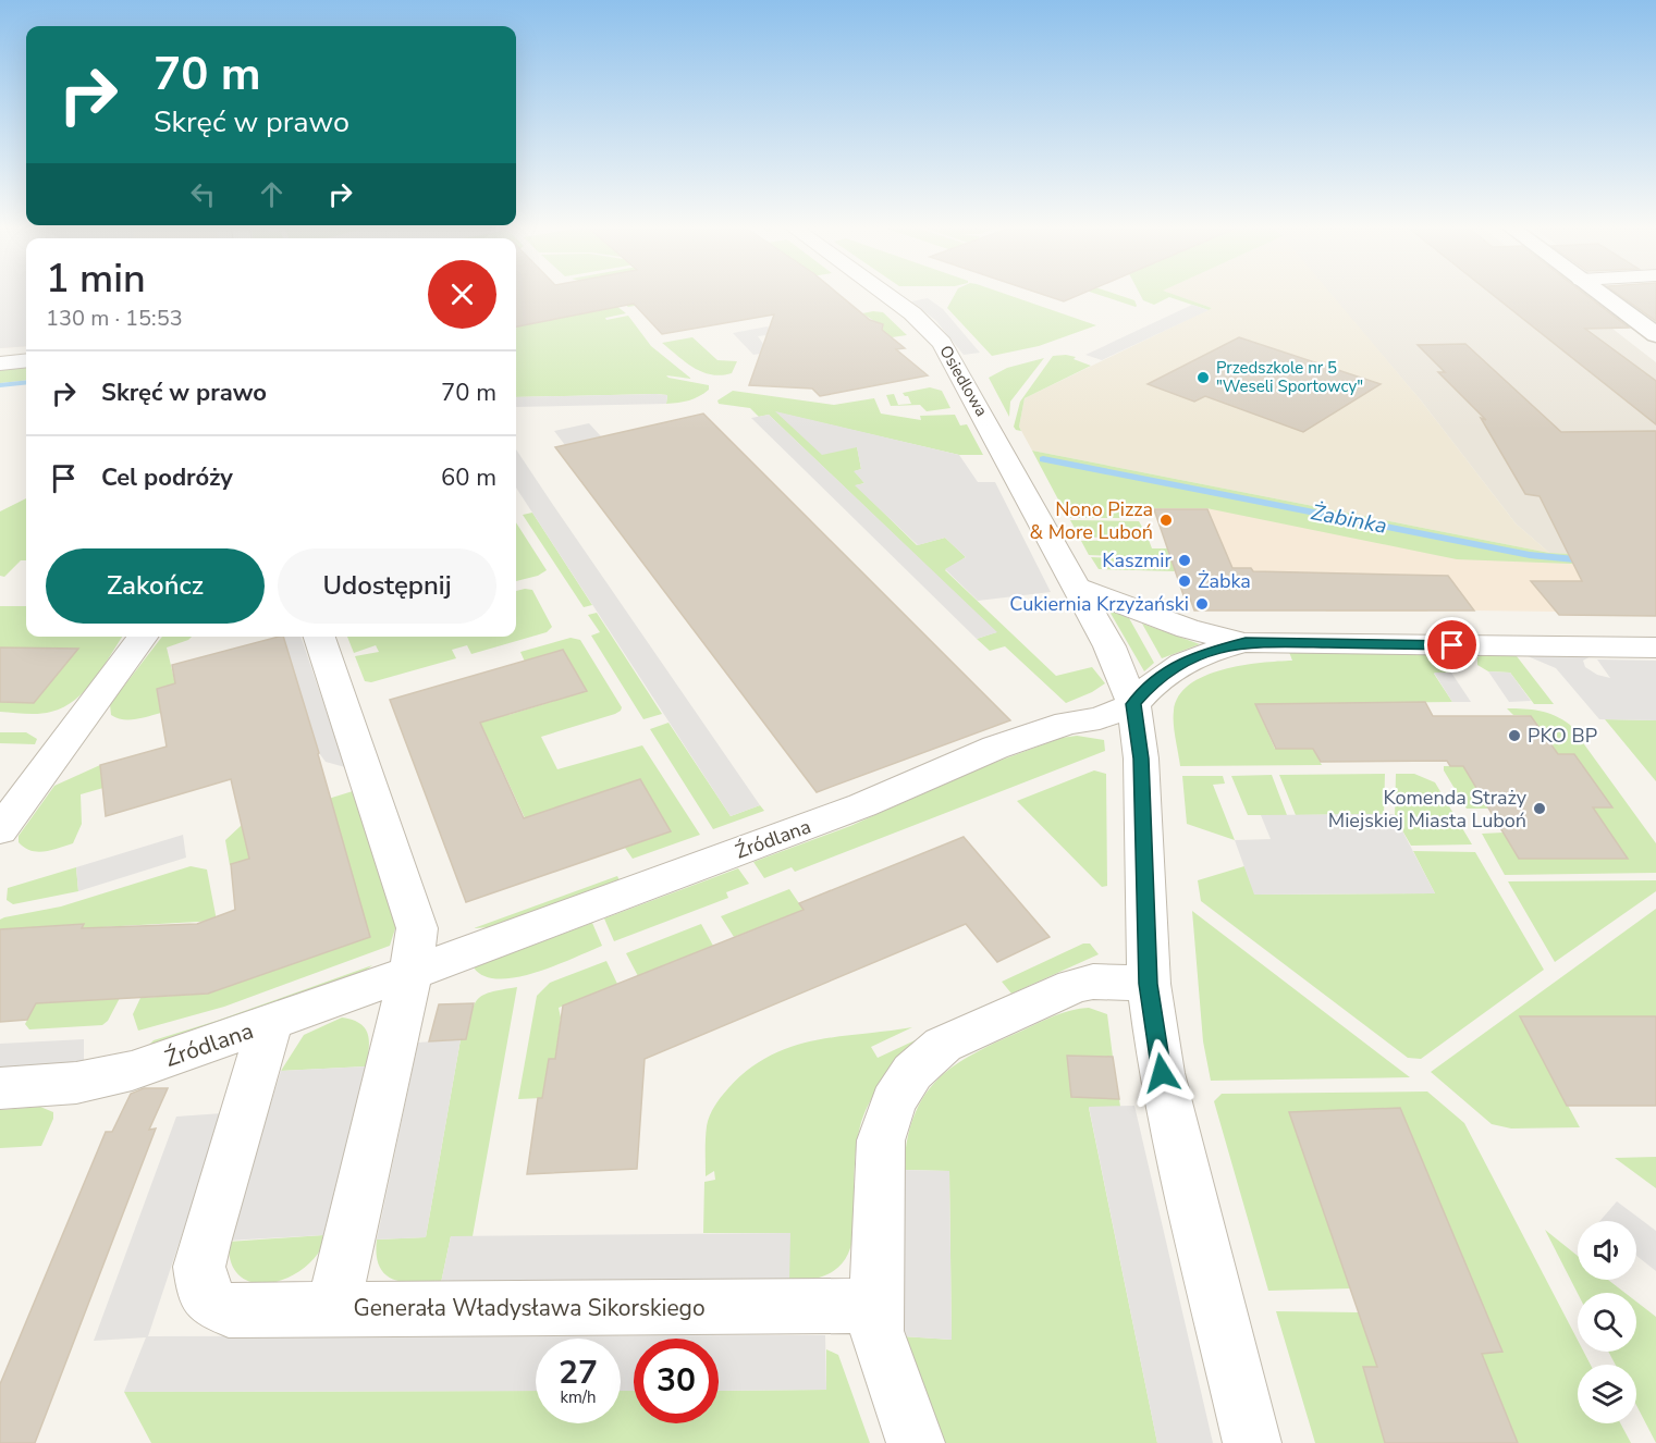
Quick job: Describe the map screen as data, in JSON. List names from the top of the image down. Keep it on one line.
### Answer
{"streets":{"street":["Osiedlowa","Źródlana","Generała Władysława Sikorskiego"]},"crossings":[["Źródlana","Generała Władysława Sikorskiego"]],"water":["Żabinka"],"places":["Przedszkole nr 5 \"Weseli Sportowcy\"","Nono Pizza & More Luboń","Kaszmir","Żabka","Cukiernia Krzyżański","PKO BP","Komenda Straży Miejskiej Miasta Luboń"],"page":{"turn":["70 m","Skręć w prawo"],"heading":["1 min","130 m · 15:53"],"list":[{"name":"Skręć w prawo","value":"70 m"},{"name":"Cel podróży","value":"60 m"}],"buttons":["Zakończ","Udostępnij"],"speed":"27 km/h","limit":"30"}}
